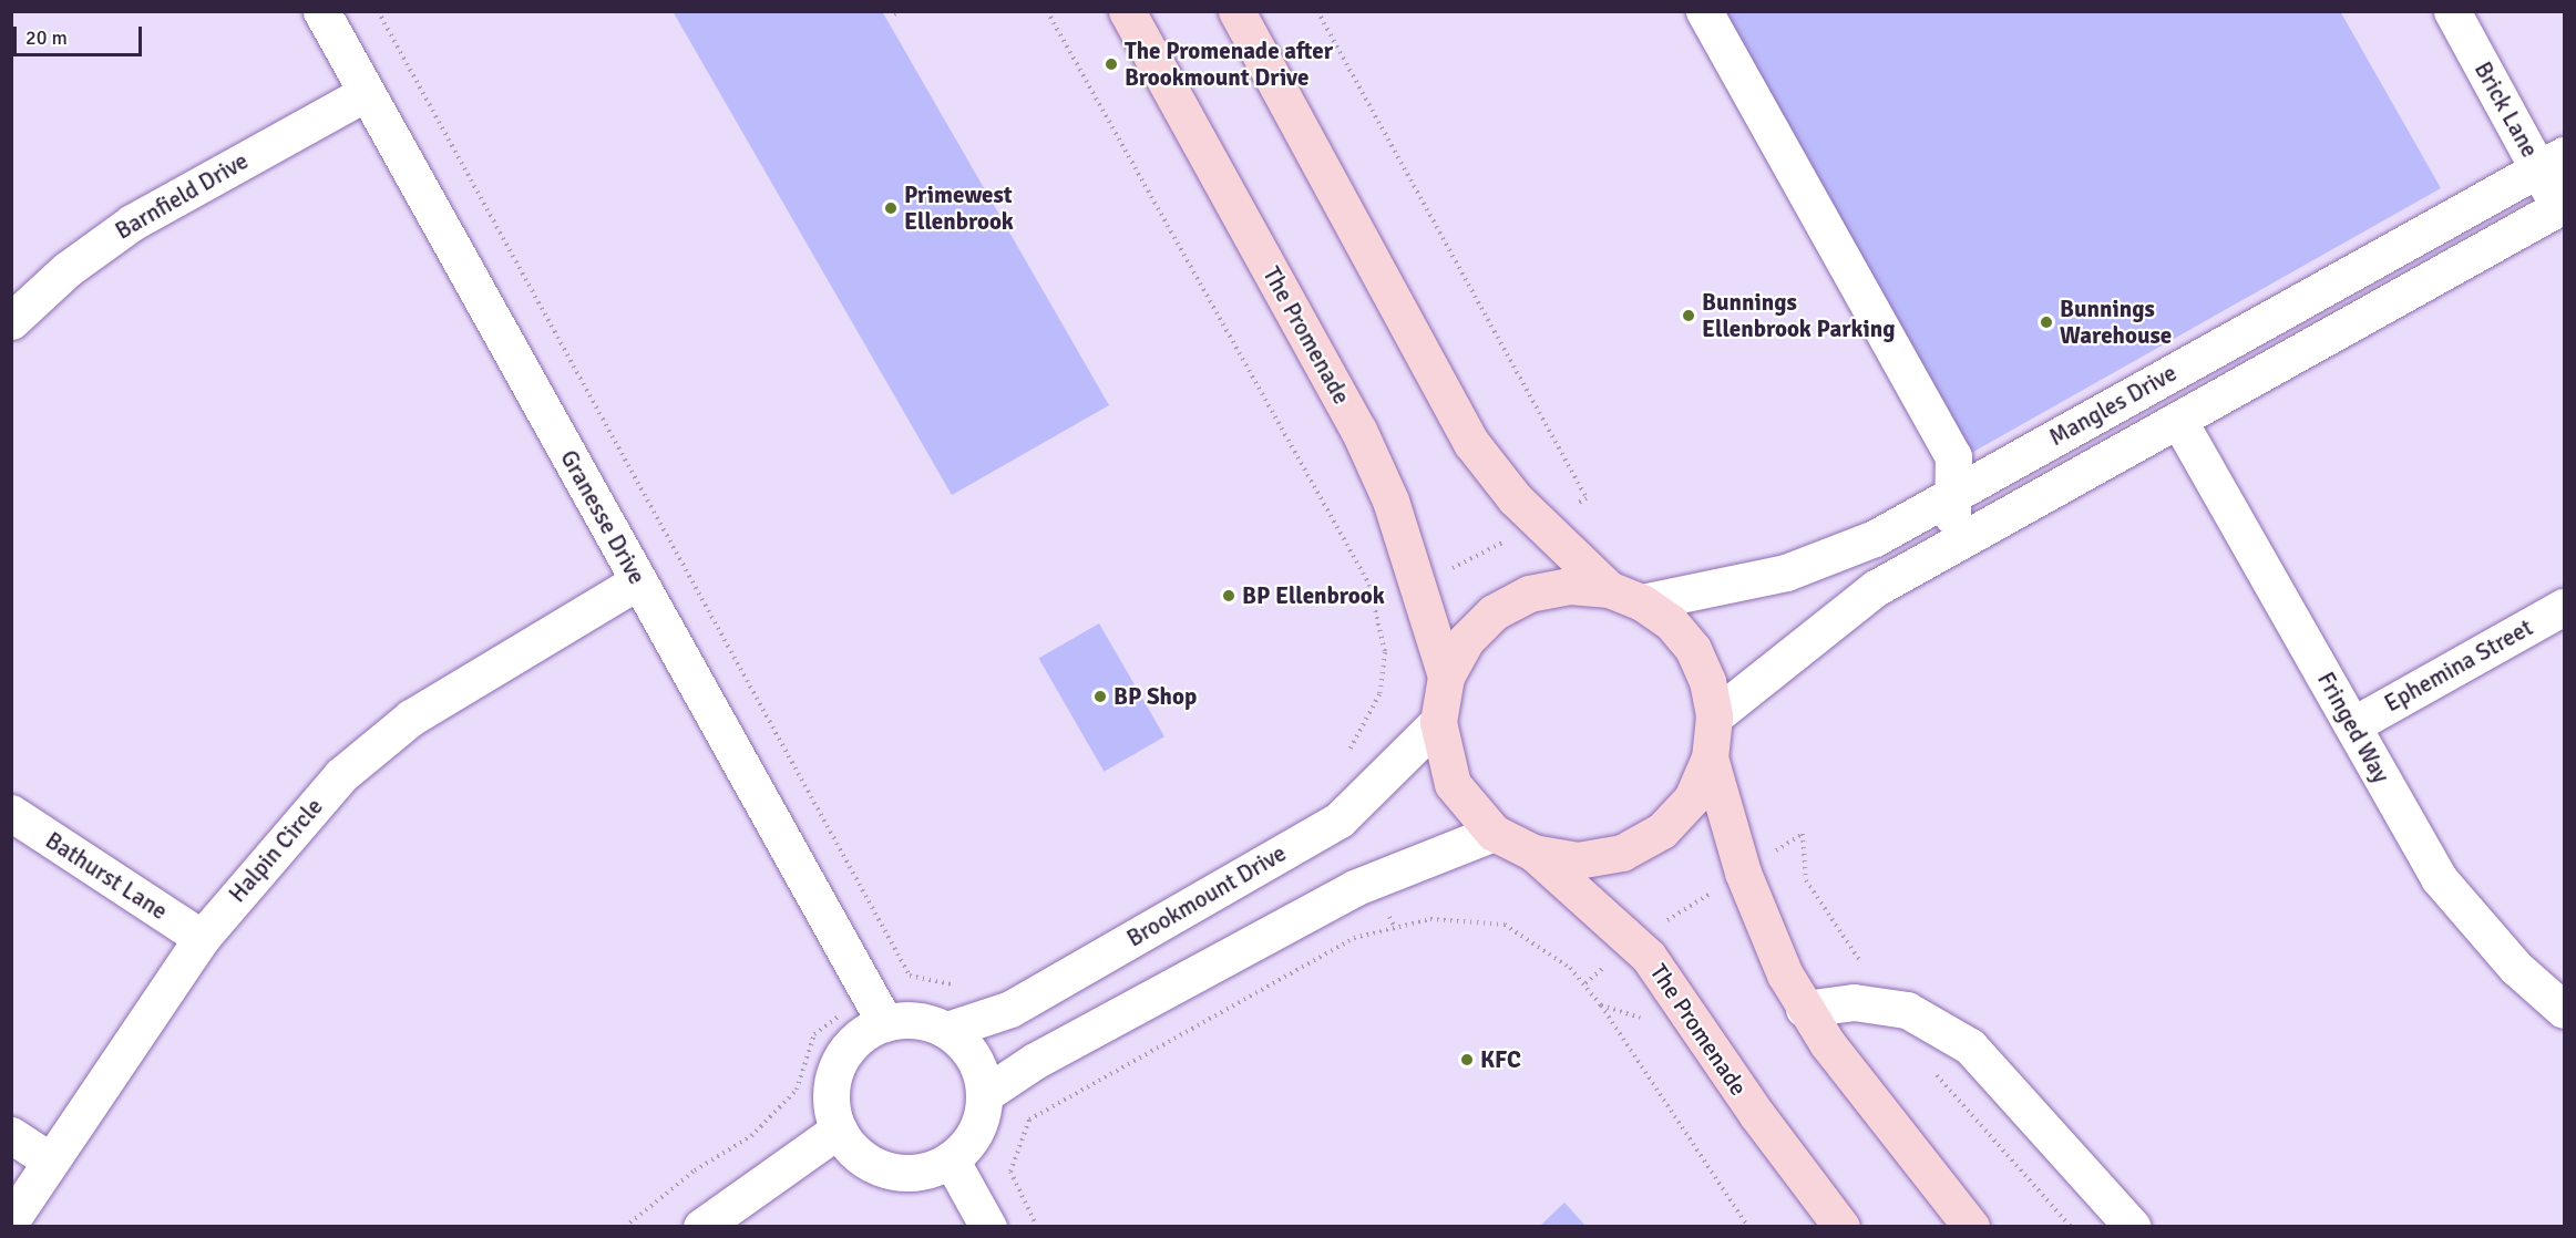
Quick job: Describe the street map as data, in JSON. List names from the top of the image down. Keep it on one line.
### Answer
{"streets":{"main road":["The Promenade"],"street":["Brick Lane","Barnfield Drive","Mangles Drive","Granesse Drive","Ephemina Street","Fringed Way","Halpin Circle","Bathurst Lane","Brookmount Drive"]},"crossings":[["Brick Lane","Mangles Drive"],["Barnfield Drive","Granesse Drive"],["Mangles Drive","Fringed Way"],["Granesse Drive","Halpin Circle"],["Granesse Drive","Brookmount Drive"],["Ephemina Street","Fringed Way"],["Halpin Circle","Bathurst Lane"]],"places":["The Promenade after Brookmount Drive","Primewest Ellenbrook","Bunnings Ellenbrook Parking","Bunnings Warehouse","BP Ellenbrook","BP Shop","KFC"],"scale_bar":"20 m"}
